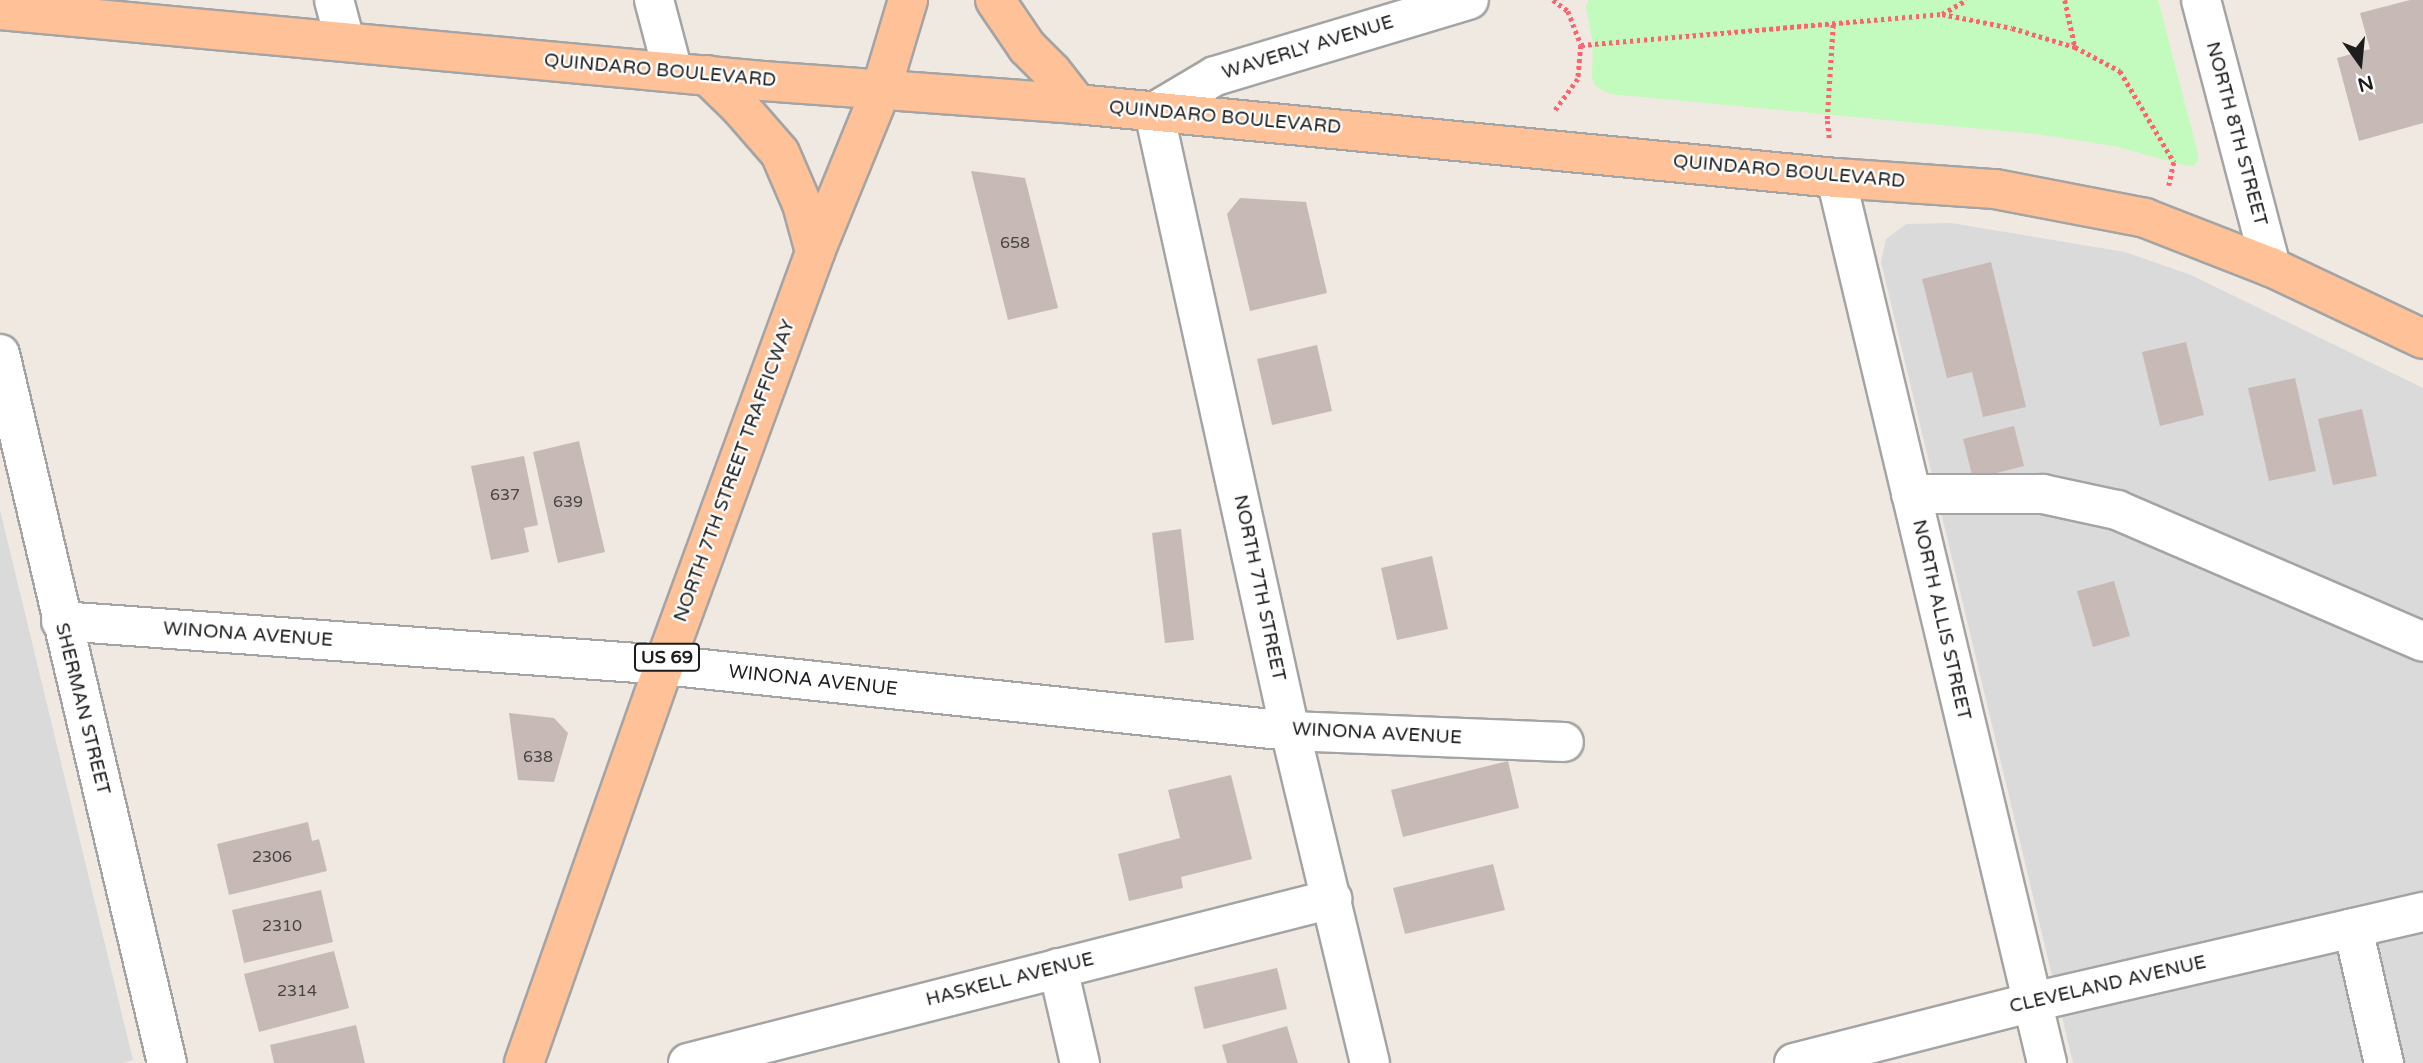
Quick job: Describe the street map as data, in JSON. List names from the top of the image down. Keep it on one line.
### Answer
{"streets":{"main road":["QUINDARO BOULEVARD","NORTH 7TH STREET TRAFFICWAY","US 69"],"street":["WAVERLY AVENUE","NORTH 8TH STREET","NORTH 7TH STREET","NORTH ALLIS STREET","WINONA AVENUE","SHERMAN STREET","HASKELL AVENUE","CLEVELAND AVENUE"]},"crossings":[["WAVERLY AVENUE","QUINDARO BOULEVARD"],["WAVERLY AVENUE","NORTH 7TH STREET"],["QUINDARO BOULEVARD","NORTH 8TH STREET"],["QUINDARO BOULEVARD","NORTH 7TH STREET TRAFFICWAY"],["QUINDARO BOULEVARD","NORTH 7TH STREET"],["QUINDARO BOULEVARD","NORTH ALLIS STREET"],["NORTH 7TH STREET TRAFFICWAY","WINONA AVENUE"],["NORTH 7TH STREET","WINONA AVENUE"],["NORTH 7TH STREET","HASKELL AVENUE"],["NORTH ALLIS STREET","CLEVELAND AVENUE"],["WINONA AVENUE","SHERMAN STREET"]],"house_numbers":["658","637","639","638","2306","2310","2314"],"north":"bottom"}
